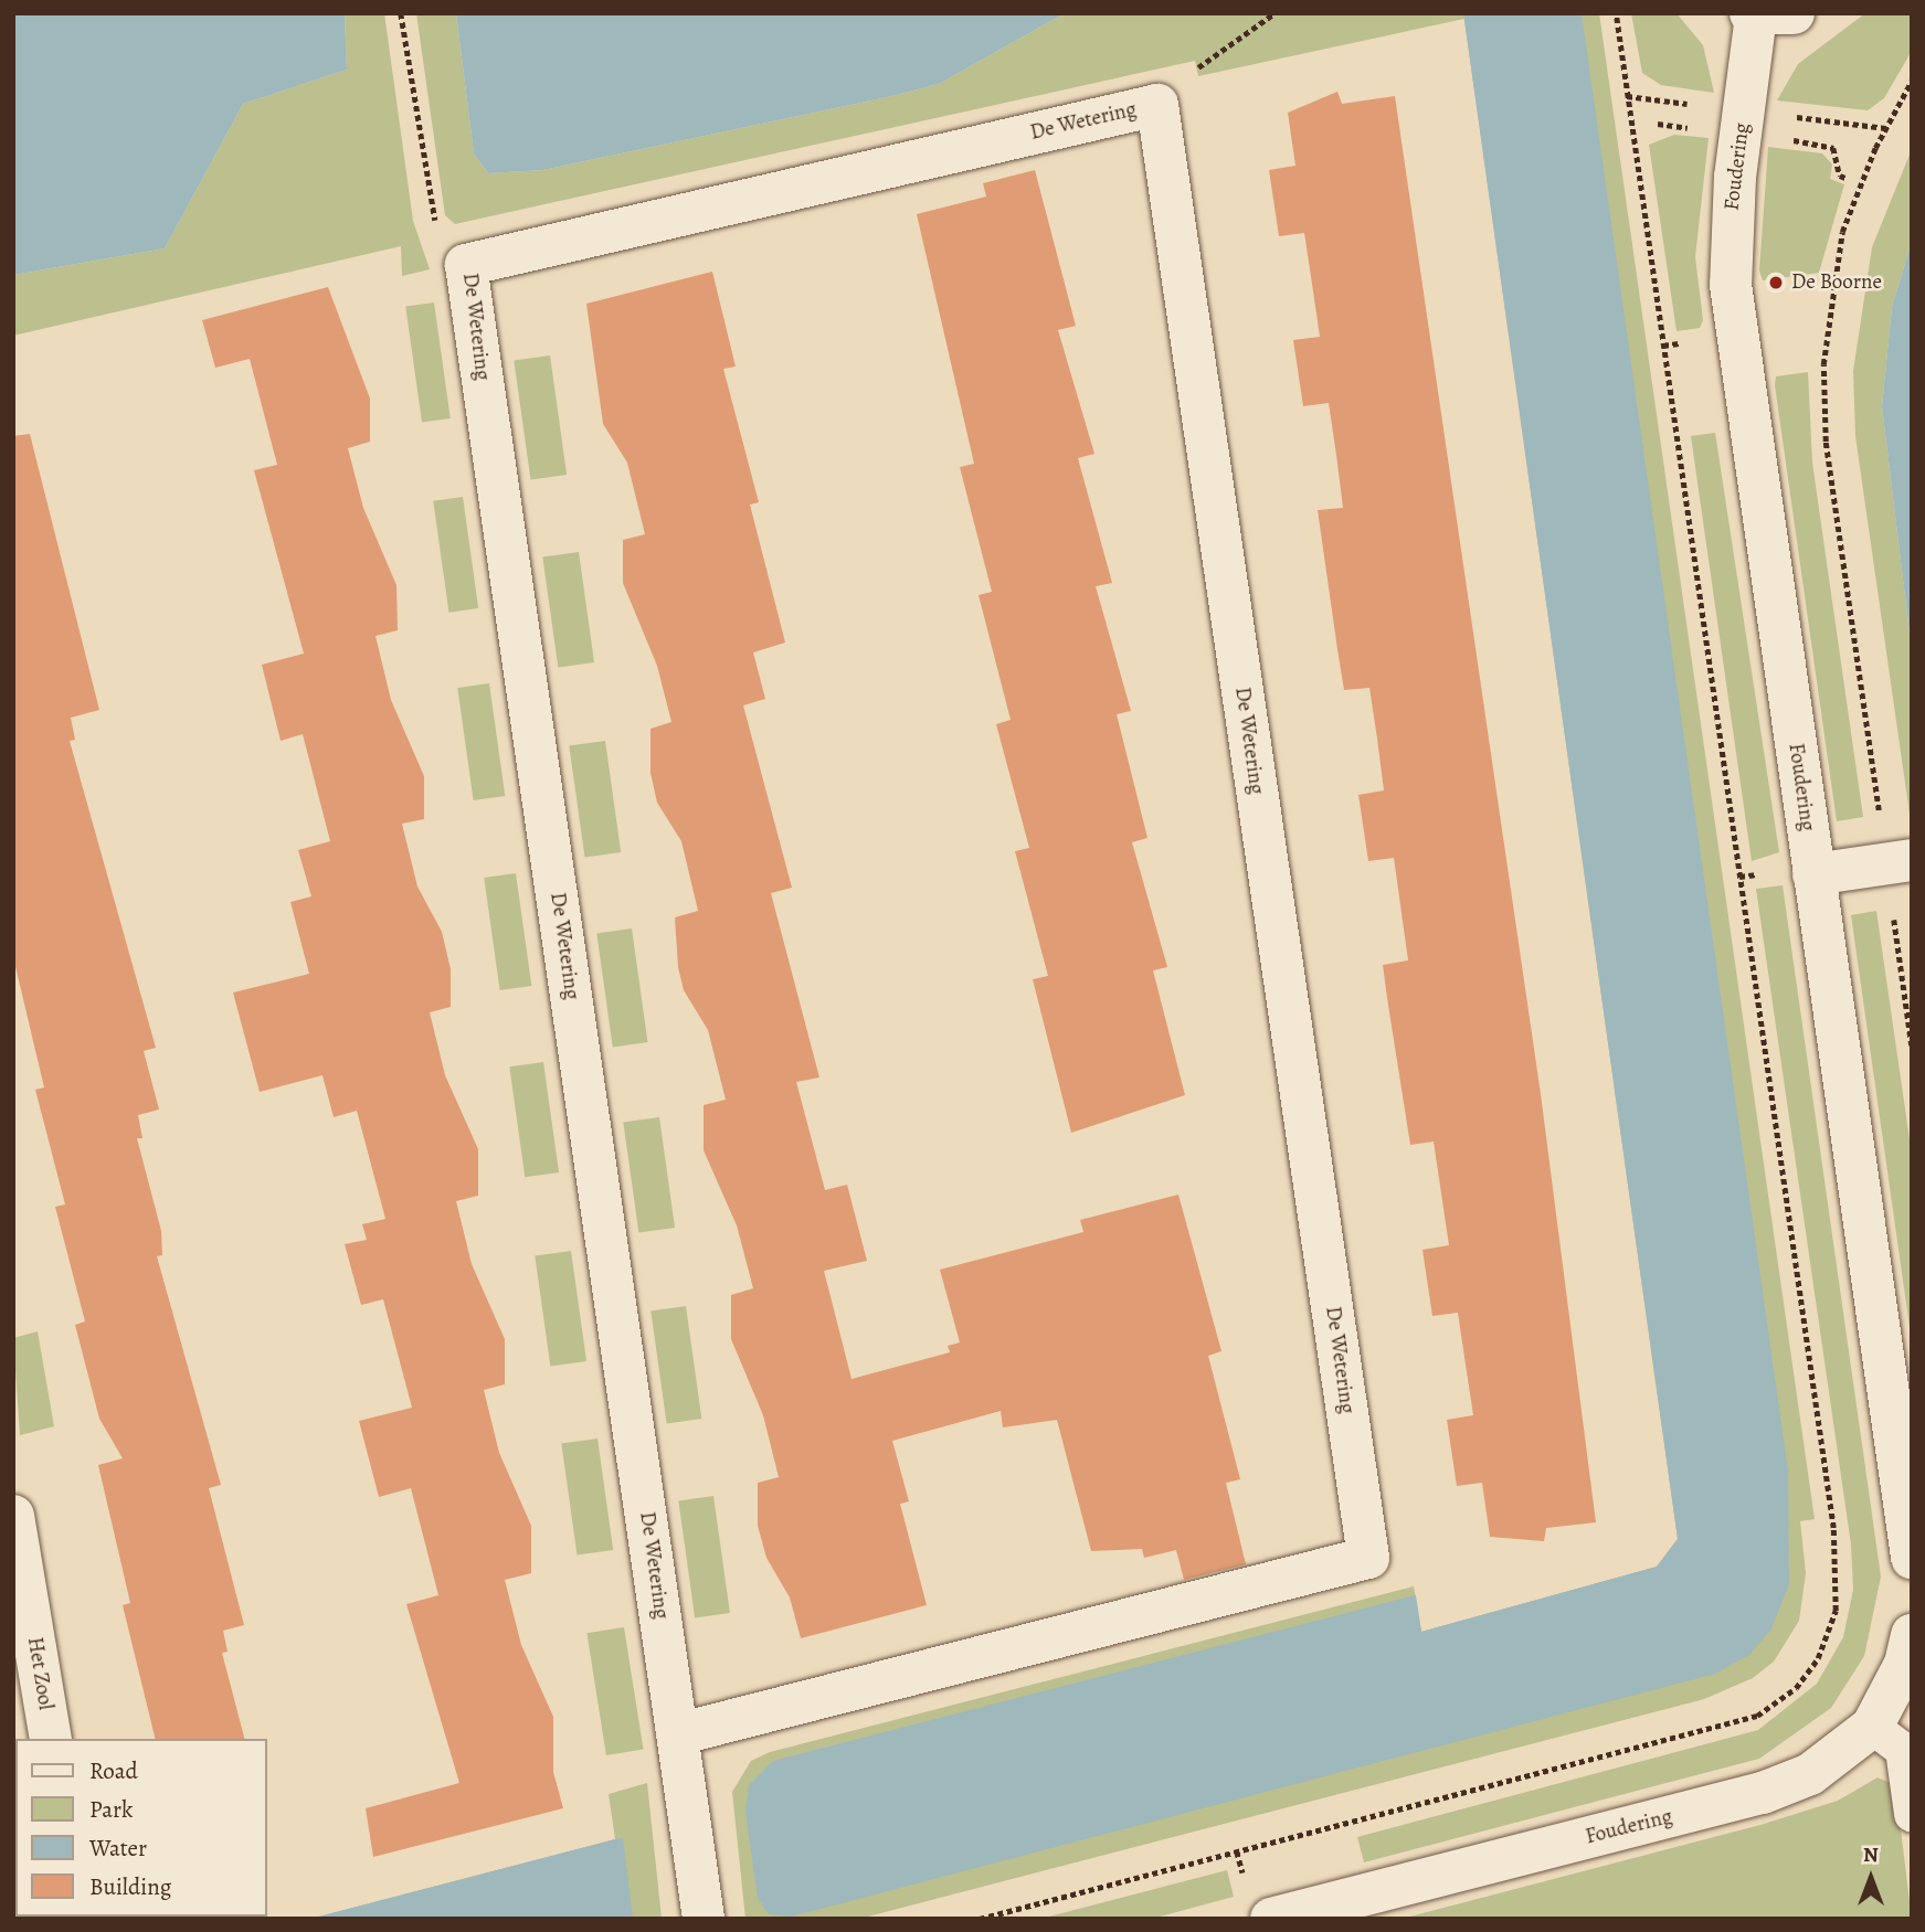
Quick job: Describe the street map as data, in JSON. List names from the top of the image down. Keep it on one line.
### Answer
{"streets":{"street":["De Wetering","Foudering","Het Zool"]},"places":["De Boorne"],"legend":["Road","Park","Water","Building"],"north":"top"}
